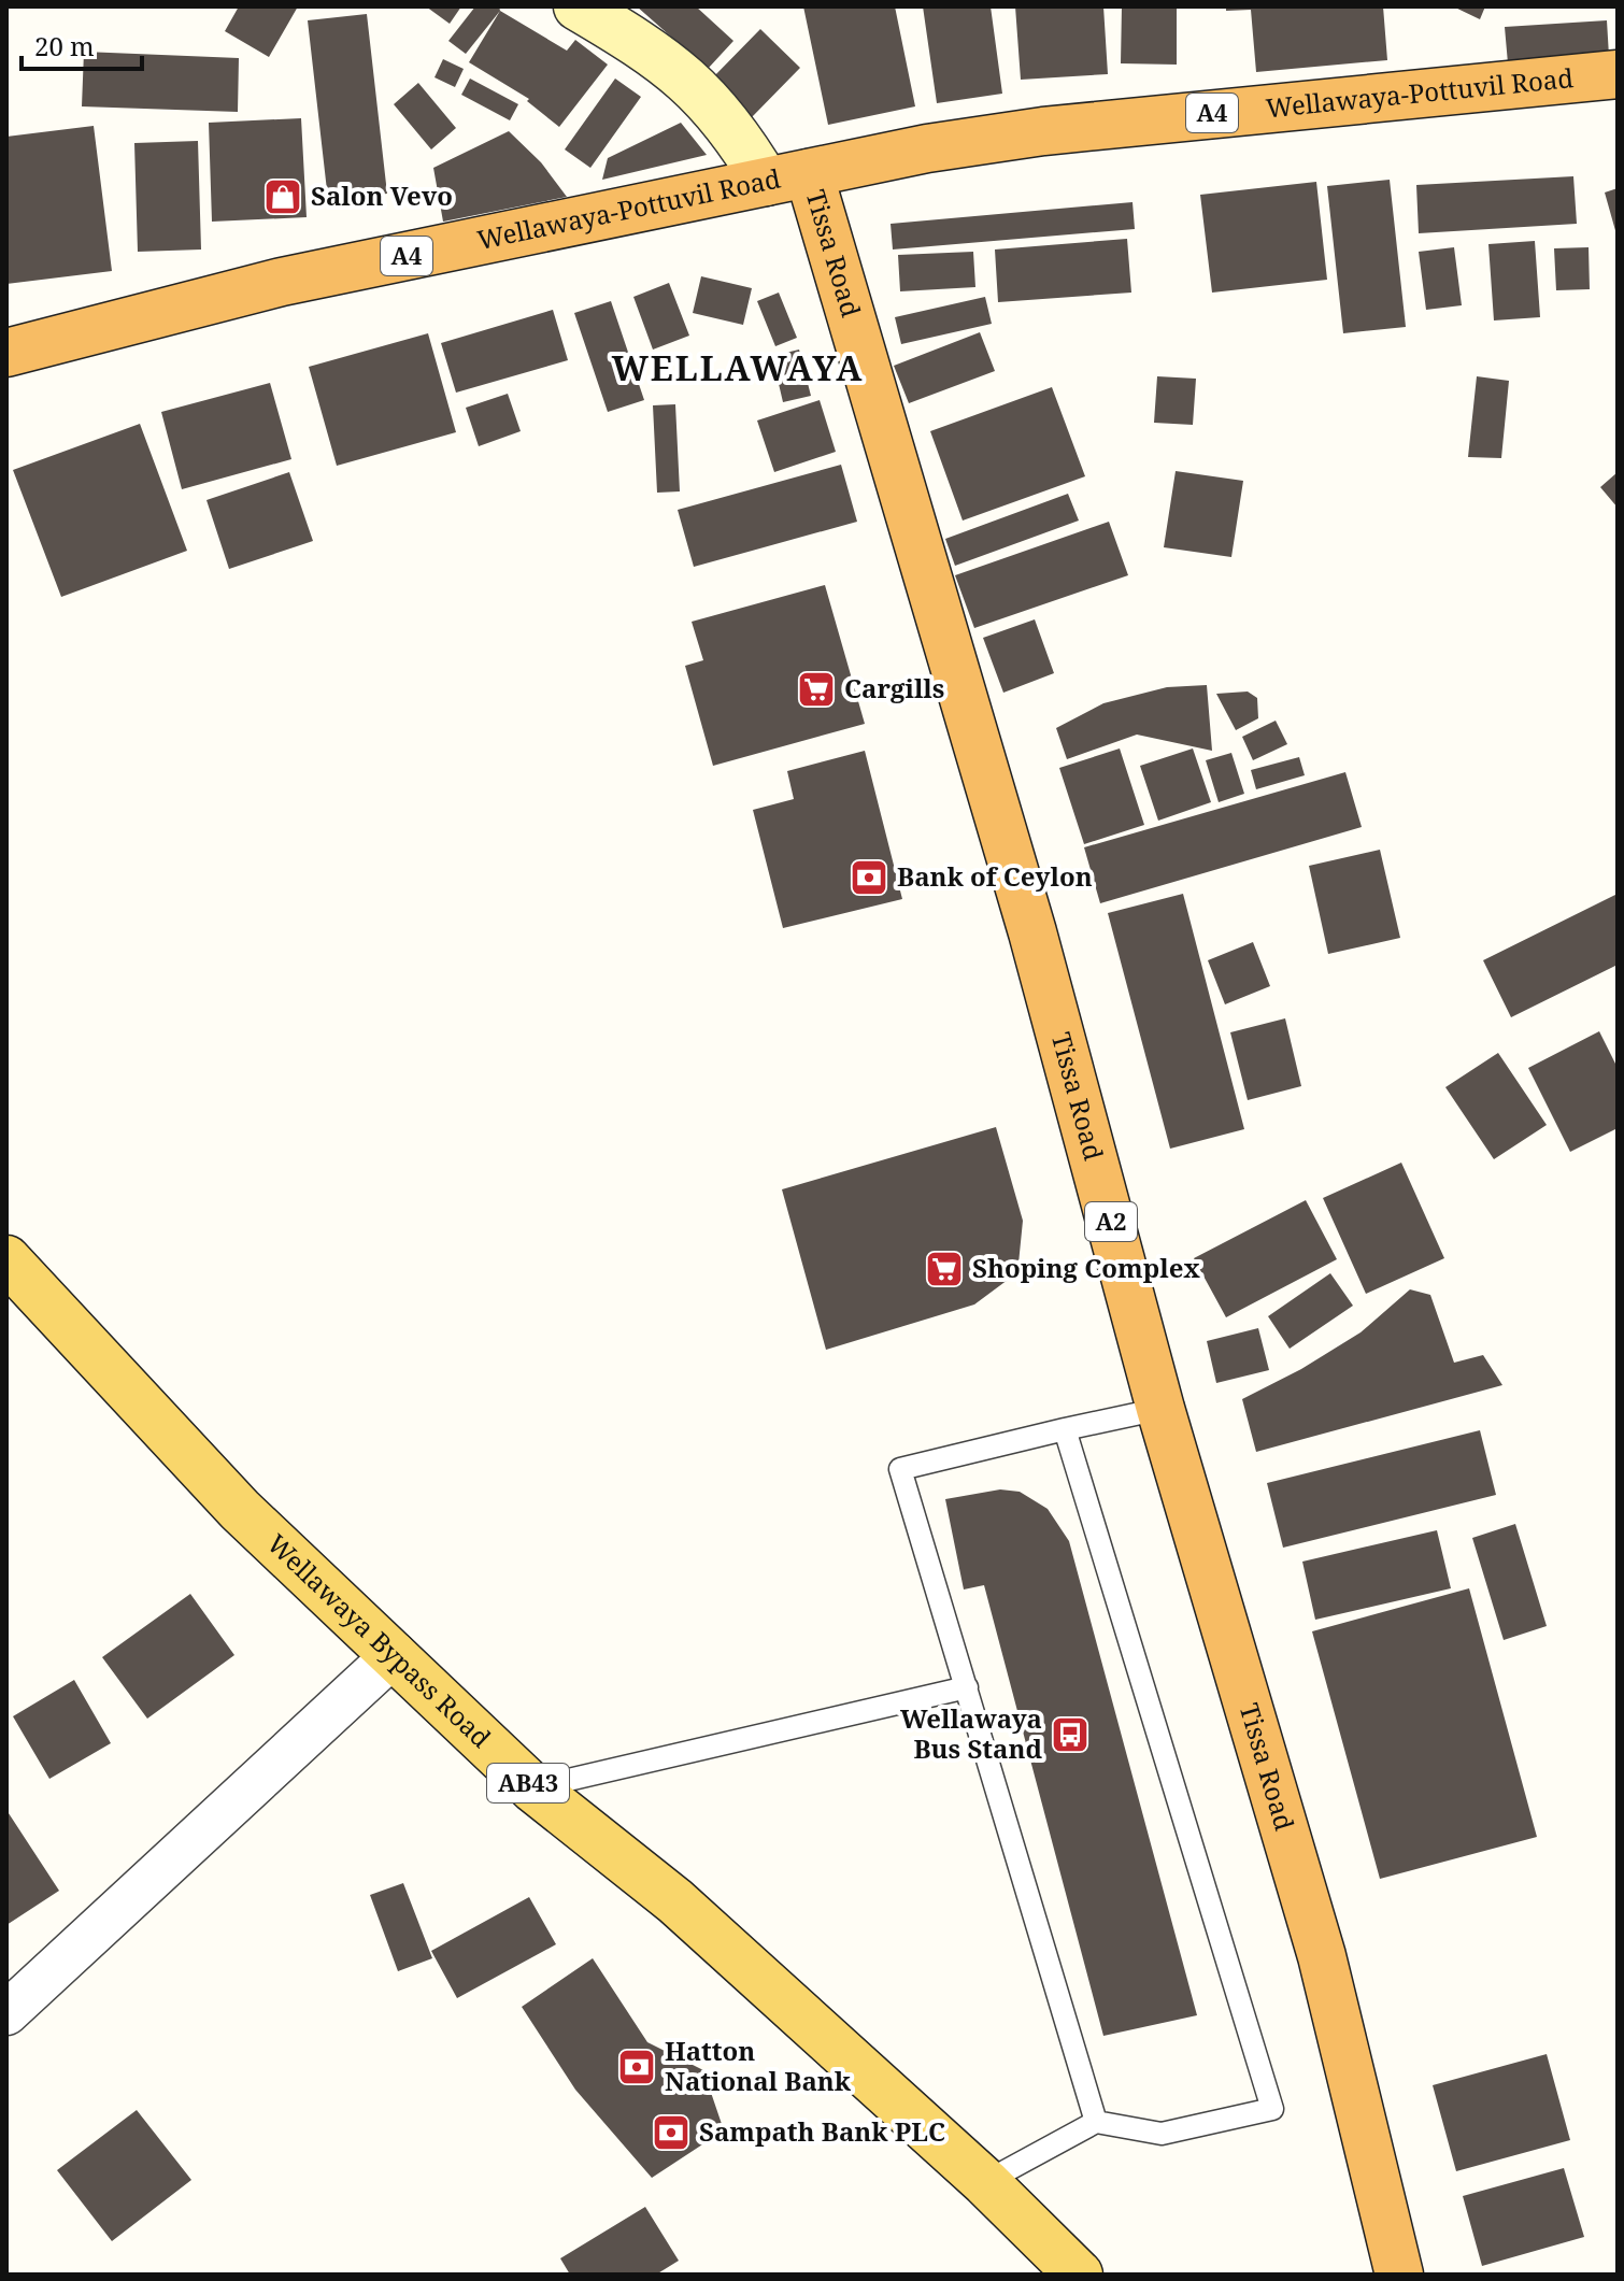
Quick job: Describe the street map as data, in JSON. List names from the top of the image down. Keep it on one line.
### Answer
{"streets":{"highway":["Wellawaya-Pottuvil Road","A4","Tissa Road","A2"],"main road":["Wellawaya Bypass Road","AB43"]},"crossings":[["Wellawaya-Pottuvil Road","Tissa Road"]],"districts":["WELLAWAYA"],"places":{"shop":["Salon Vevo"],"supermarket":["Cargills","Shoping Complex"],"bank":["Bank of Ceylon","Hatton National Bank","Sampath Bank PLC"],"bus stop":["Wellawaya Bus Stand"]},"scale_bar":"20 m"}
